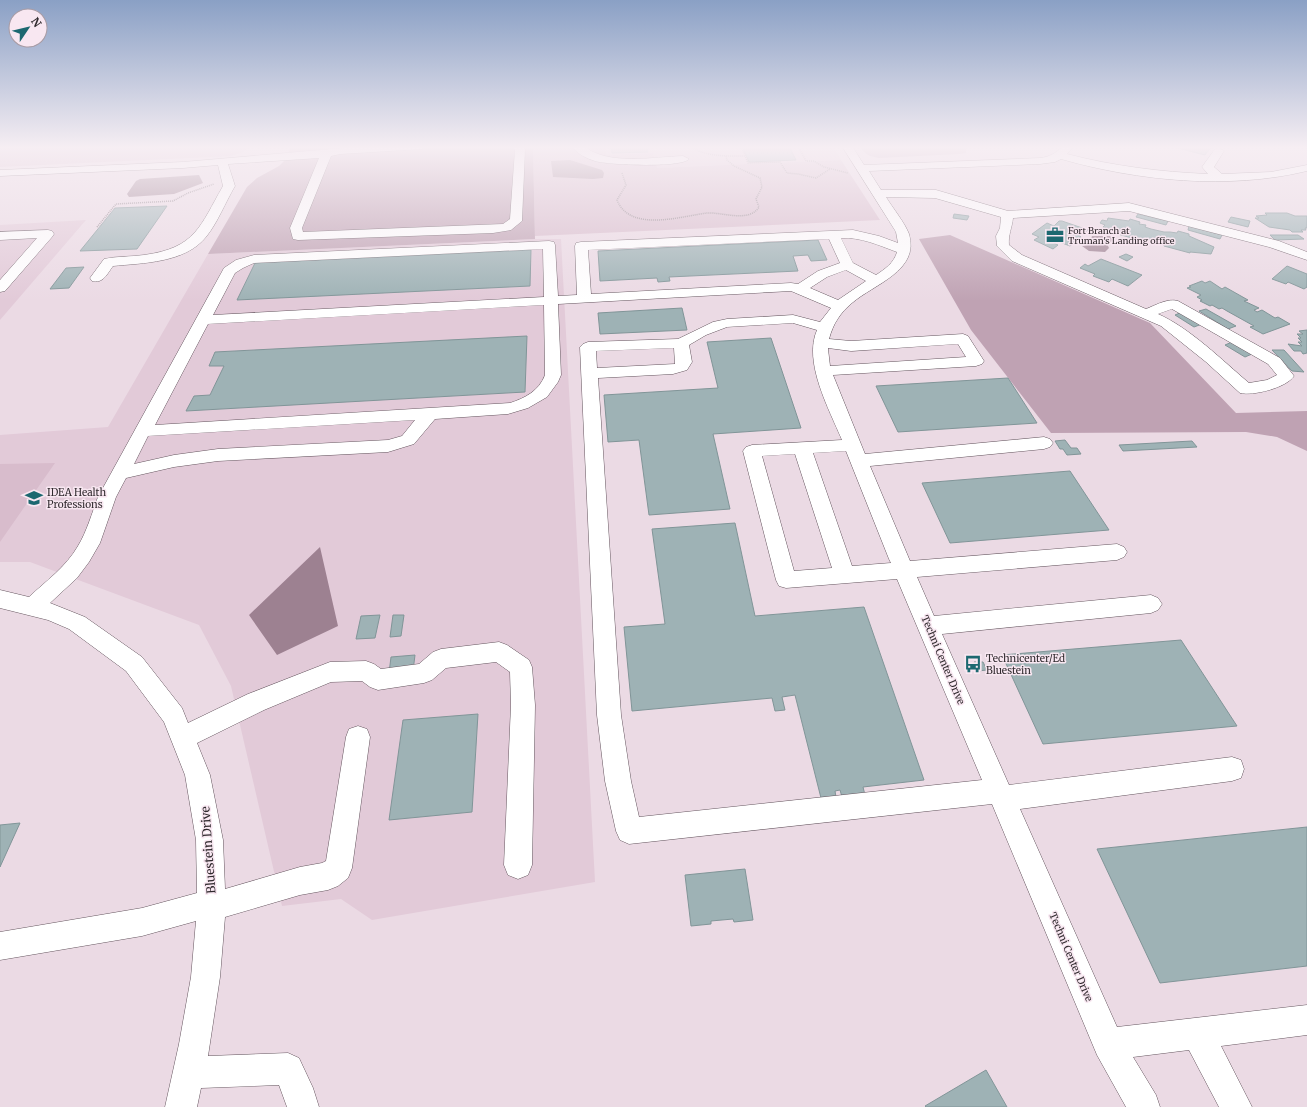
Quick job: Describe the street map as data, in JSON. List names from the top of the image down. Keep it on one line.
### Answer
{"streets":{"street":["Techni Center Drive","Bluestein Drive"]},"places":{"office":["Fort Branch at Truman's Landing office"],"school or university":["IDEA Health Professions"],"bus stop":["Technicenter/Ed Bluestein"]},"north":"top right"}
